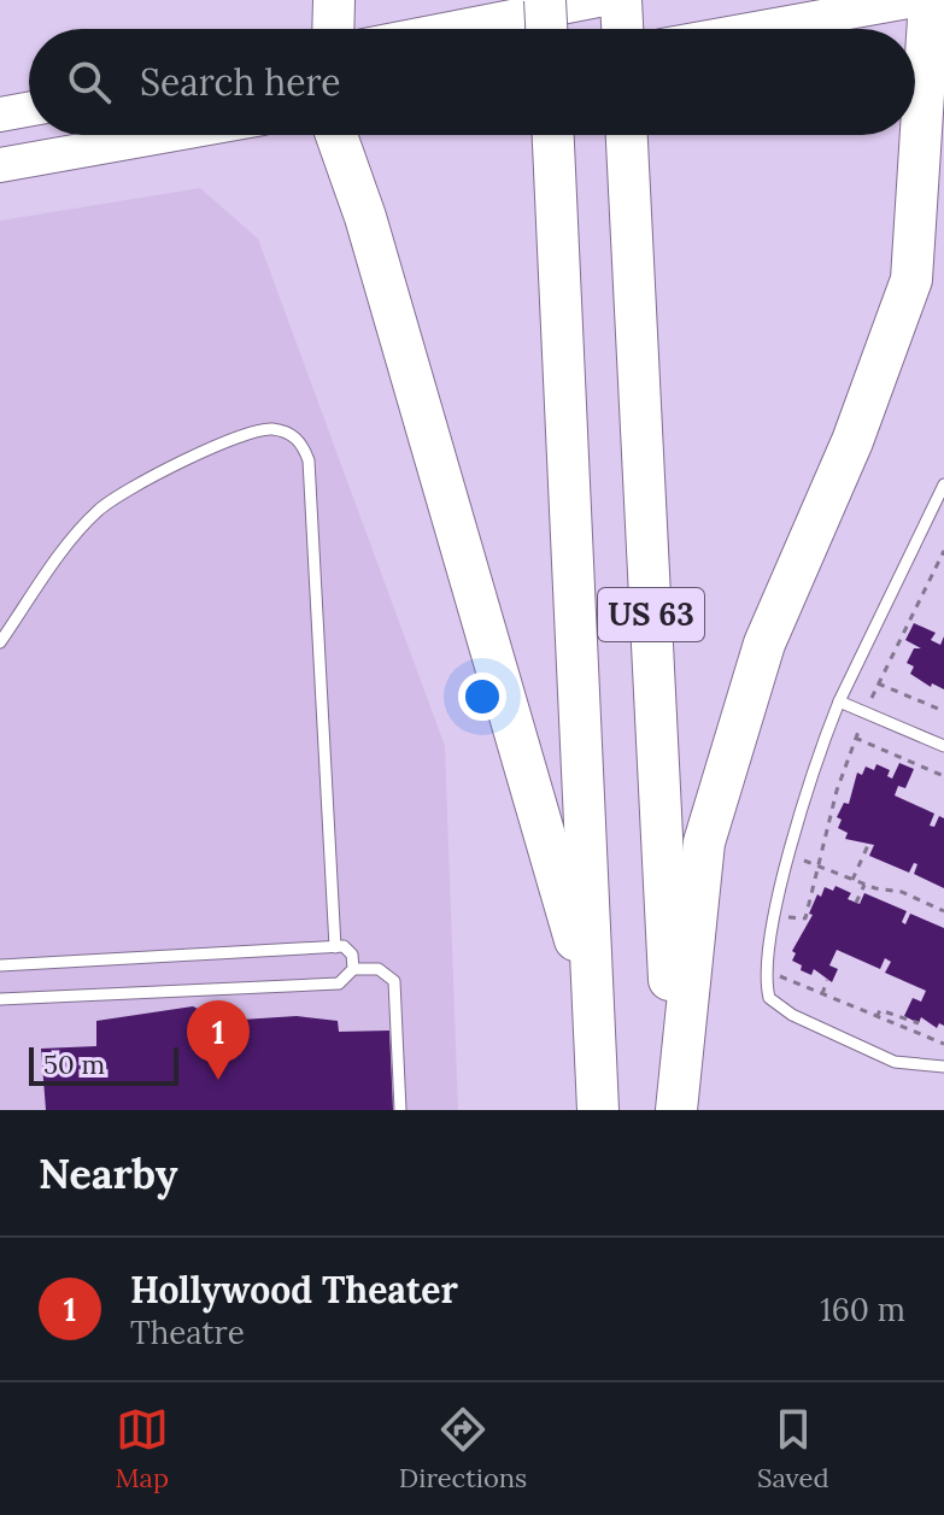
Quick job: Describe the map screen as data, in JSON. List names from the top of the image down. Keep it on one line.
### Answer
{"streets":{"highway":["US 63"]},"scale_bar":"50 m","page":{"search":"Search here","pins":"1","scale":"50 m","heading":"Nearby","list":[{"mark":"1","name":"Hollywood Theater","note":"Theatre","value":"160 m"}],"nav":["Map","Directions","Saved"]}}
